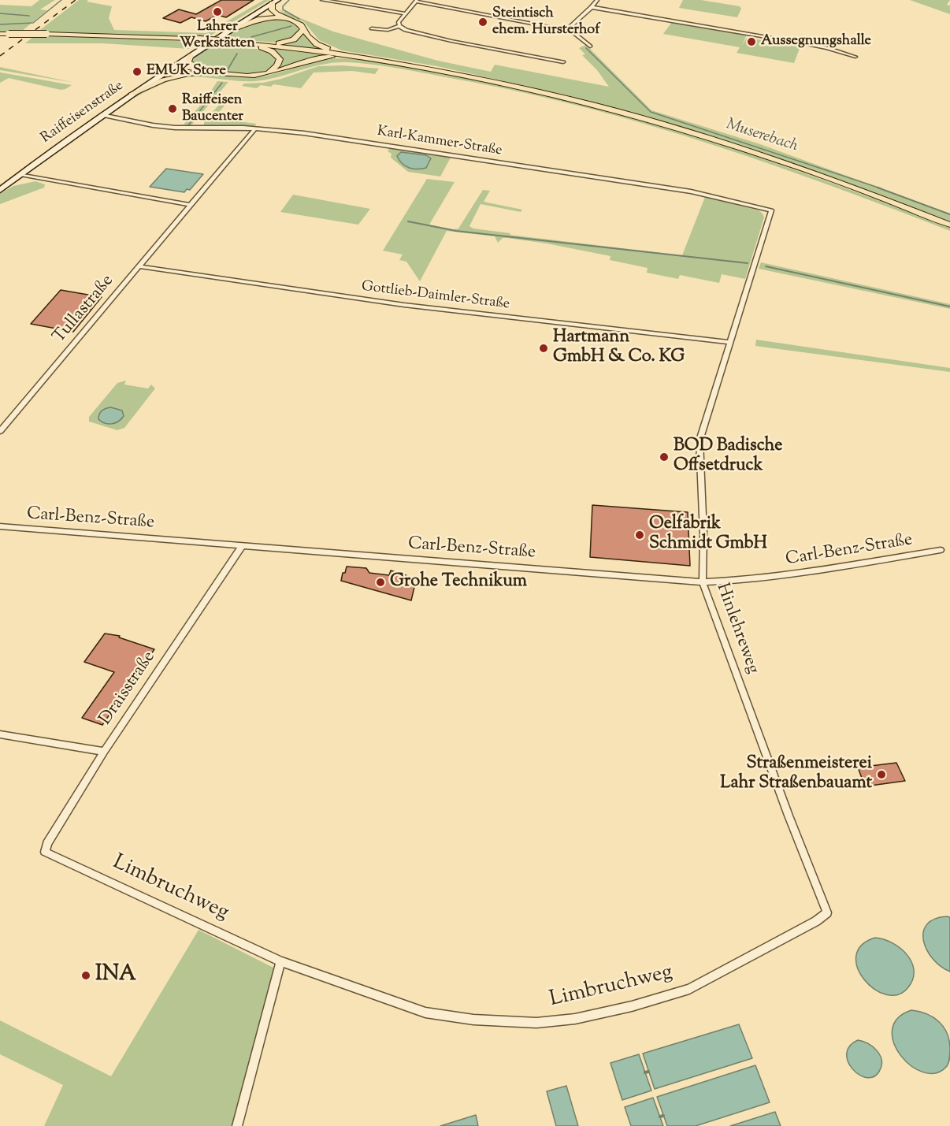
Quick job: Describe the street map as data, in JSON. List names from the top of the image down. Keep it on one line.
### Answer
{"streets":{"street":["Raiffeisenstraße","Karl-Kammer-Straße","Gottlieb-Daimler-Straße","Tullastraße","Carl-Benz-Straße","Hinlehreweg","Draisstraße","Limbruchweg"]},"crossings":[["Raiffeisenstraße","Karl-Kammer-Straße"],["Karl-Kammer-Straße","Tullastraße"],["Karl-Kammer-Straße","Hinlehreweg"],["Gottlieb-Daimler-Straße","Tullastraße"],["Gottlieb-Daimler-Straße","Hinlehreweg"],["Carl-Benz-Straße","Hinlehreweg"],["Carl-Benz-Straße","Draisstraße"],["Hinlehreweg","Limbruchweg"],["Draisstraße","Limbruchweg"]],"water":["Muserebach"],"places":["Lahrer Werkstätten","Steintisch ehem. Hursterhof","Aussegnungshalle","EMUK Store","Raiffeisen Baucenter","Hartmann GmbH & Co. KG","BOD Badische Offsetdruck","Oelfabrik Schmidt GmbH","Grohe Technikum","Straßenmeisterei Lahr Straßenbauamt","INA"]}
